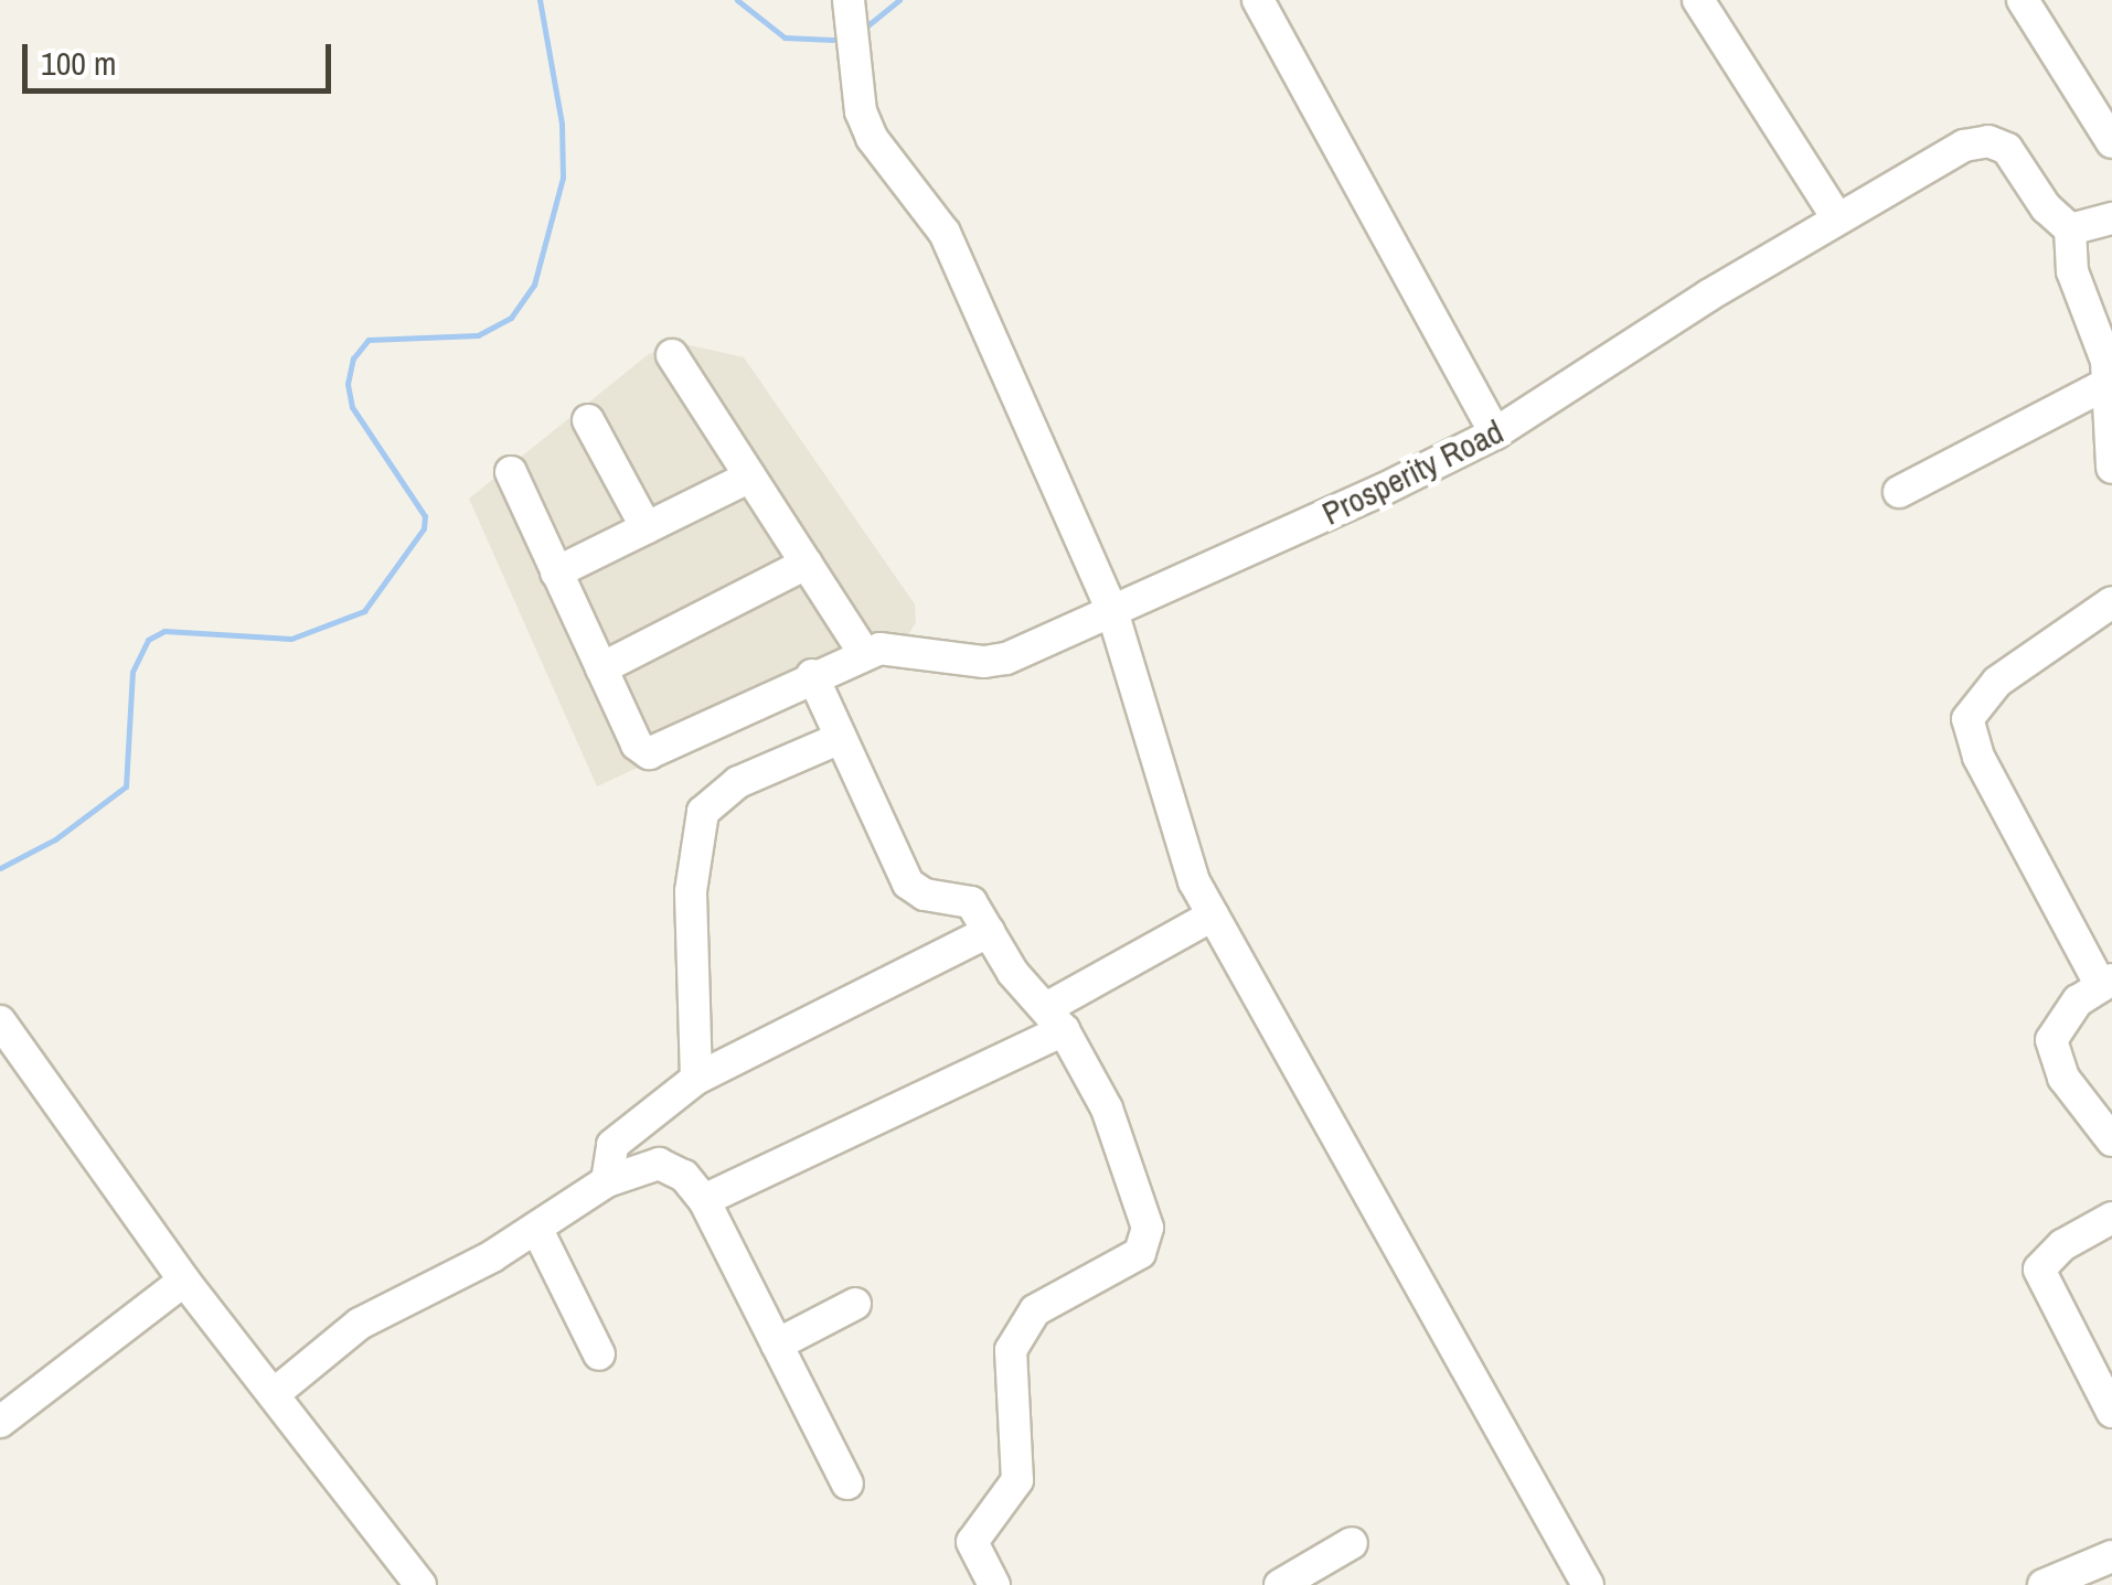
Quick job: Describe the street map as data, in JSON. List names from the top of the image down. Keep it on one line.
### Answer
{"streets":{"street":["Prosperity Road"]},"scale_bar":"100 m"}
